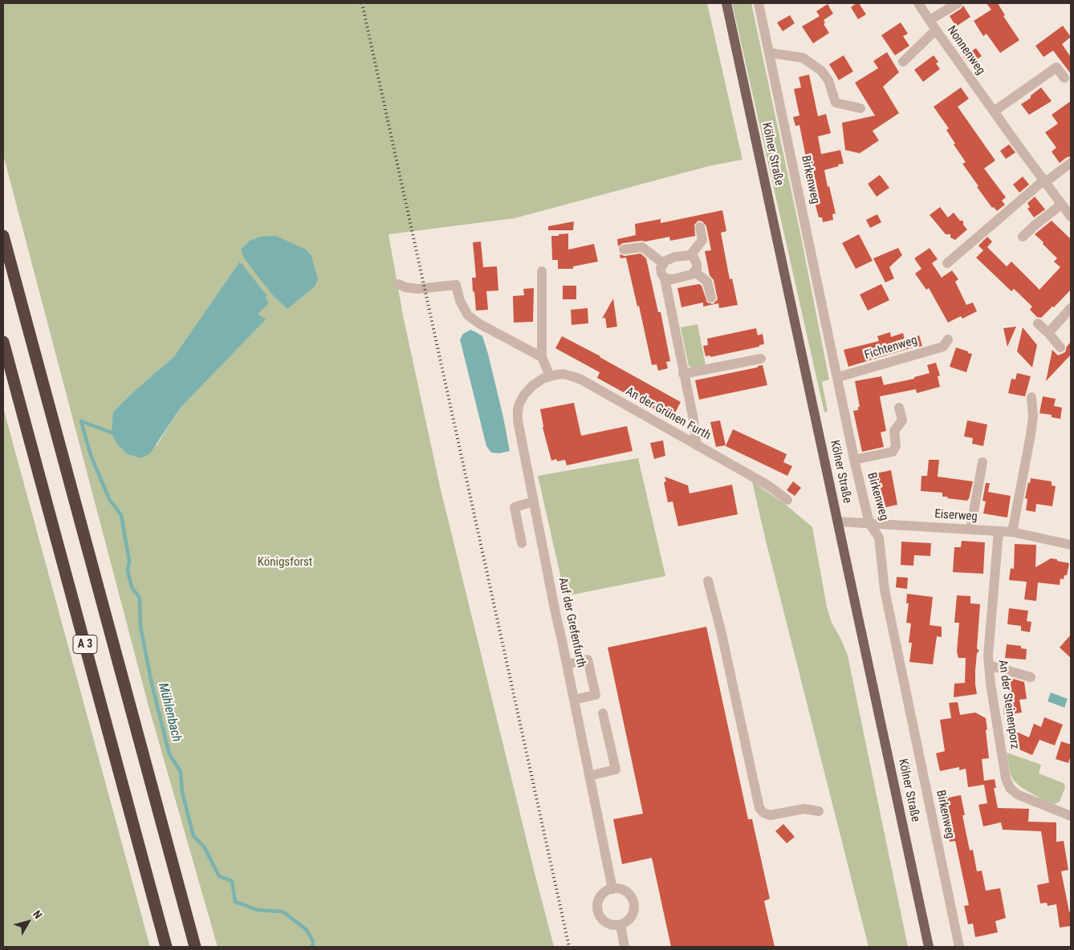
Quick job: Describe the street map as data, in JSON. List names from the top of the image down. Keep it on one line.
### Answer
{"streets":{"highway":["A 3"],"main road":["Kölner Straße"],"street":["Nonnenweg","Birkenweg","Fichtenweg","An der Grünen Furth","Eiserweg","Auf der Grefenfurth","An der Steinenporz"]},"crossings":[["Kölner Straße","Eiserweg"],["Birkenweg","Fichtenweg"],["Birkenweg","Eiserweg"],["An der Grünen Furth","Auf der Grefenfurth"],["Eiserweg","An der Steinenporz"]],"water":["Mühlenbach"],"parks":["Königsforst"],"north":"top right"}
